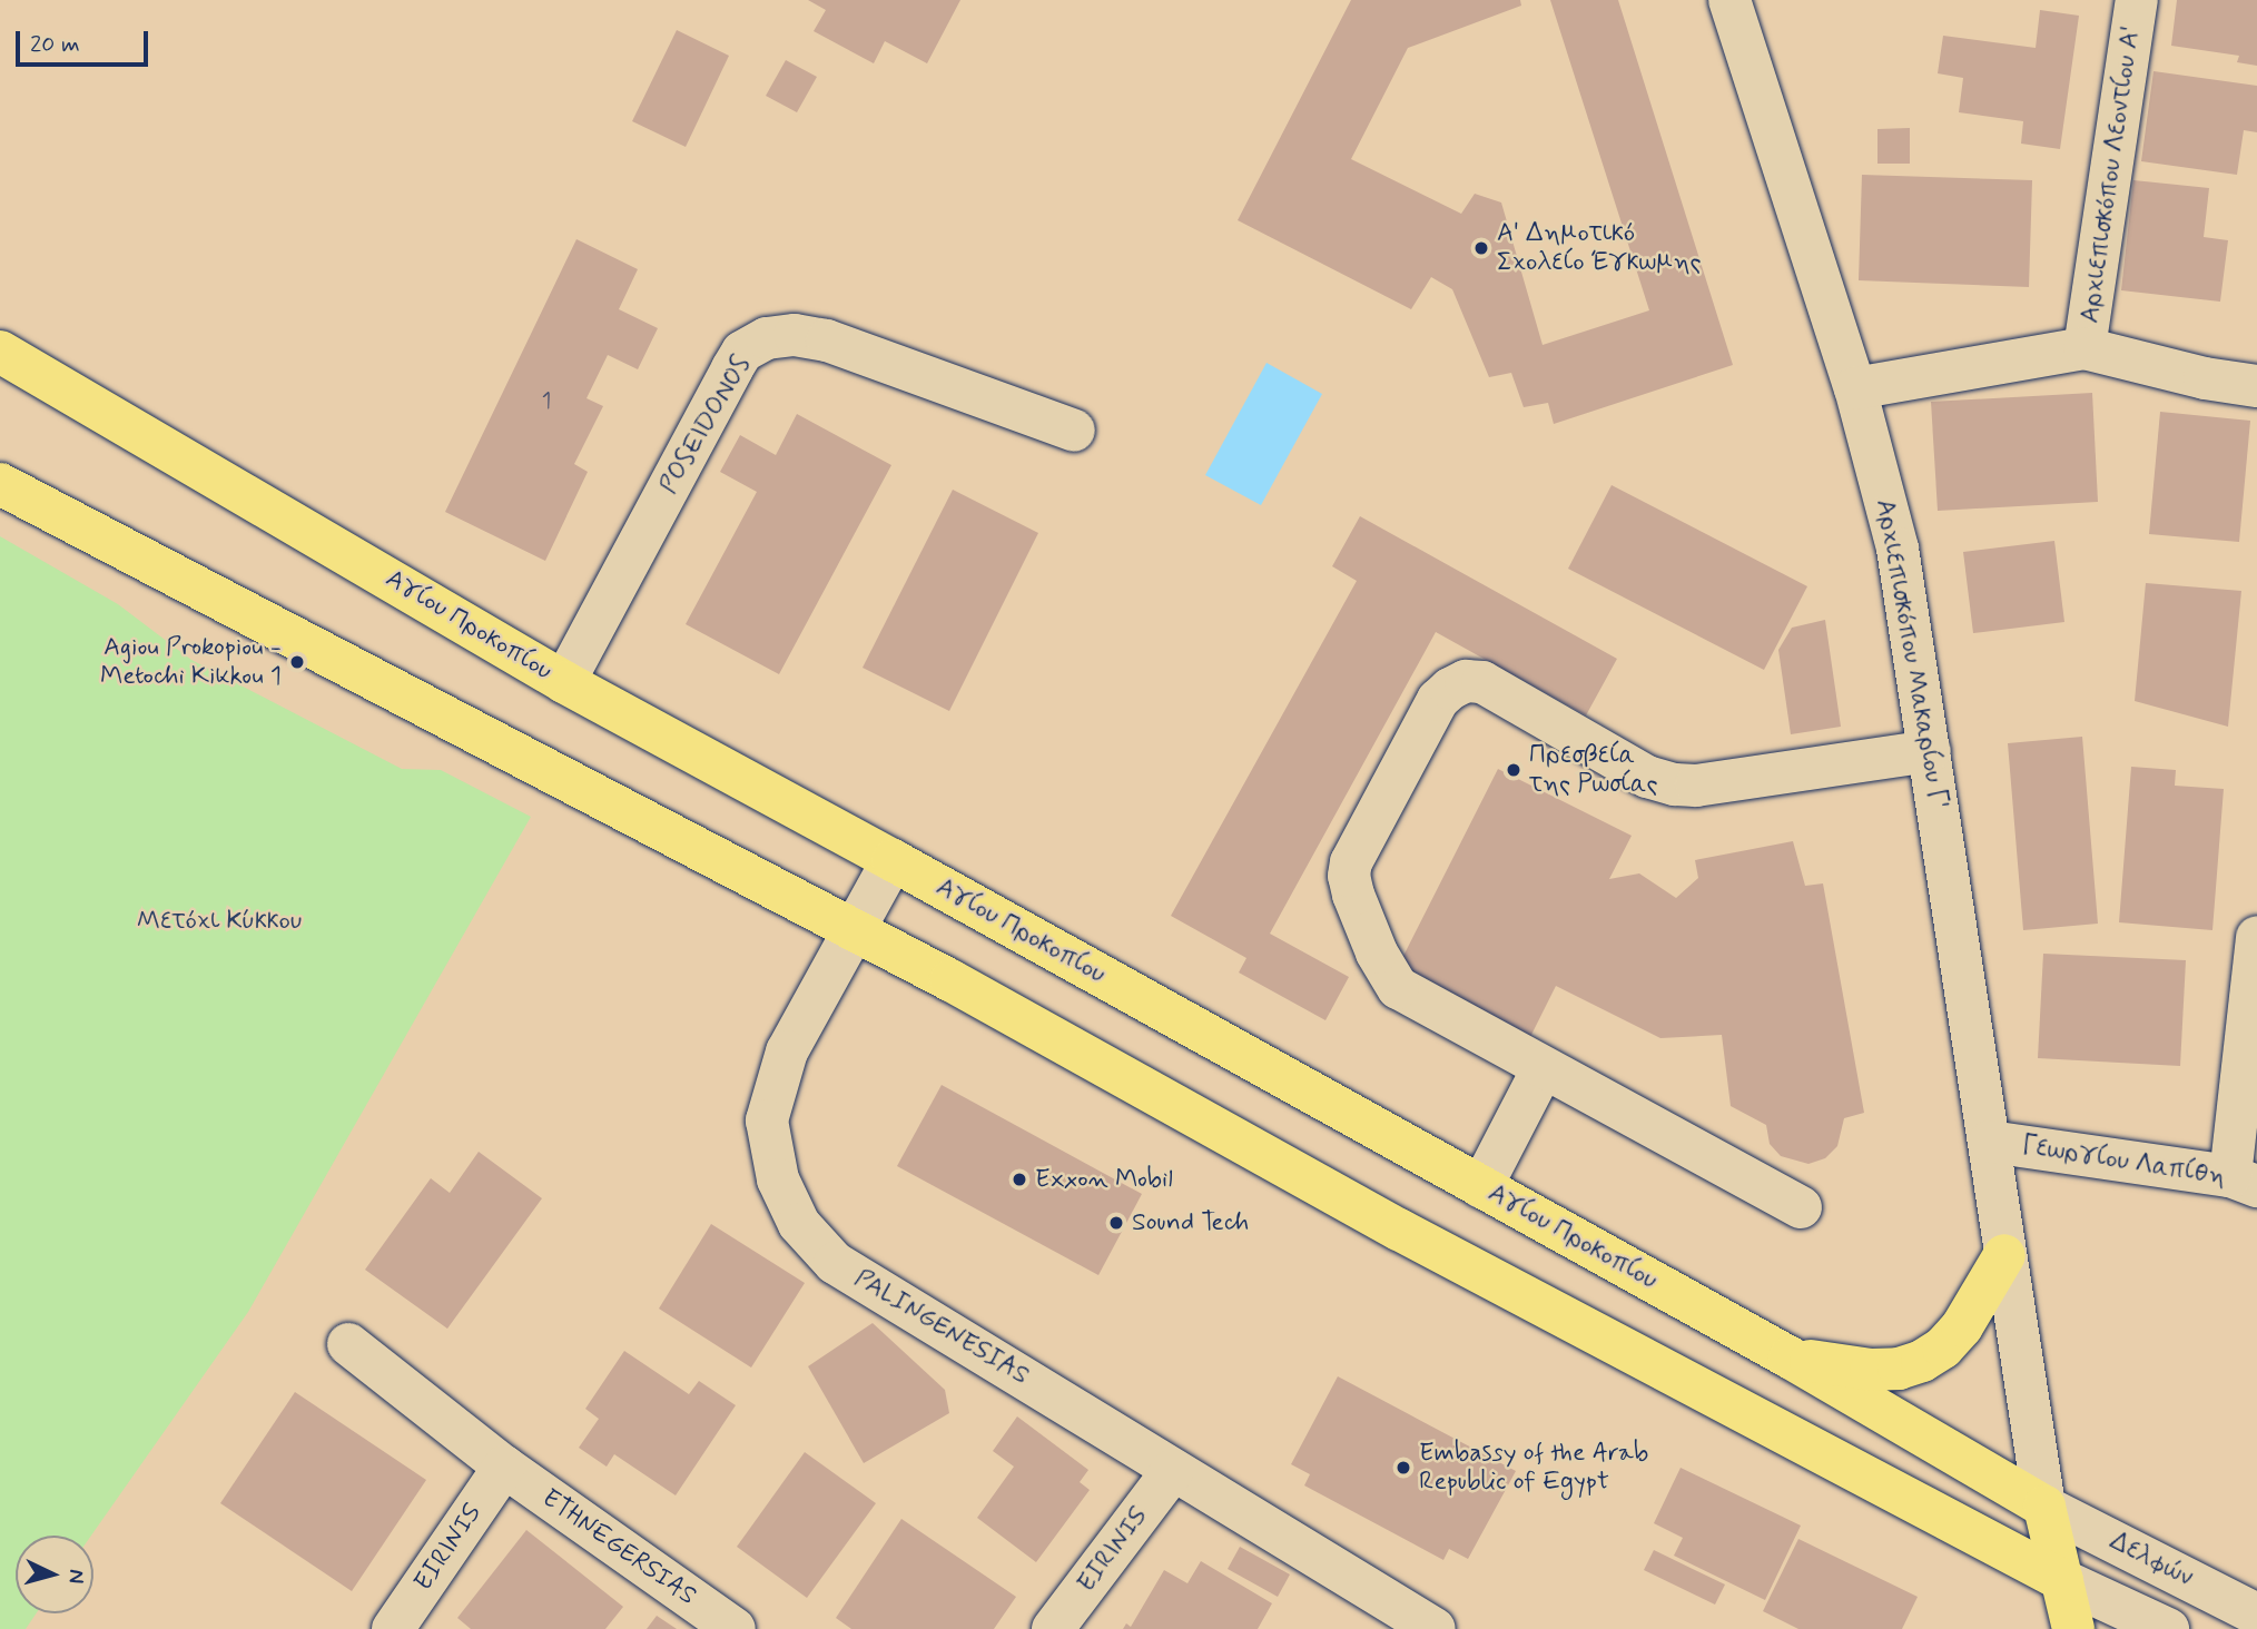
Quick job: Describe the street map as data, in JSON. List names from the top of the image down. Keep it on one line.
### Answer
{"streets":{"main road":["Αγίου Προκοπίου"],"street":["Αρχιεπισκόπου Λεοντίου Α'","POSEIDONOS","Αρχιεπισκόπου Μακαρίου Γ'","Γεωργίου Λαπίθη","PALINGENESIAS","EIRINIS","ETHNEGERSIAS","Δελφών"]},"crossings":[["POSEIDONOS","Αγίου Προκοπίου"],["Αγίου Προκοπίου","PALINGENESIAS"],["Αγίου Προκοπίου","Δελφών"],["Αρχιεπισκόπου Μακαρίου Γ'","Γεωργίου Λαπίθη"],["PALINGENESIAS","EIRINIS"],["EIRINIS","ETHNEGERSIAS"]],"parks":["Μετόχι Κύκκου"],"places":["Α' Δημοτικό Σχολείο Έγκωμης","Agiou Prokopiou - Metochi Kikkou 1","Πρεσβεία της Ρωσίας","Exxon Mobil","Sound Tech","Embassy of the Arab Republic of Egypt"],"house_numbers":["1"],"scale_bar":"20 m","north":"right"}
